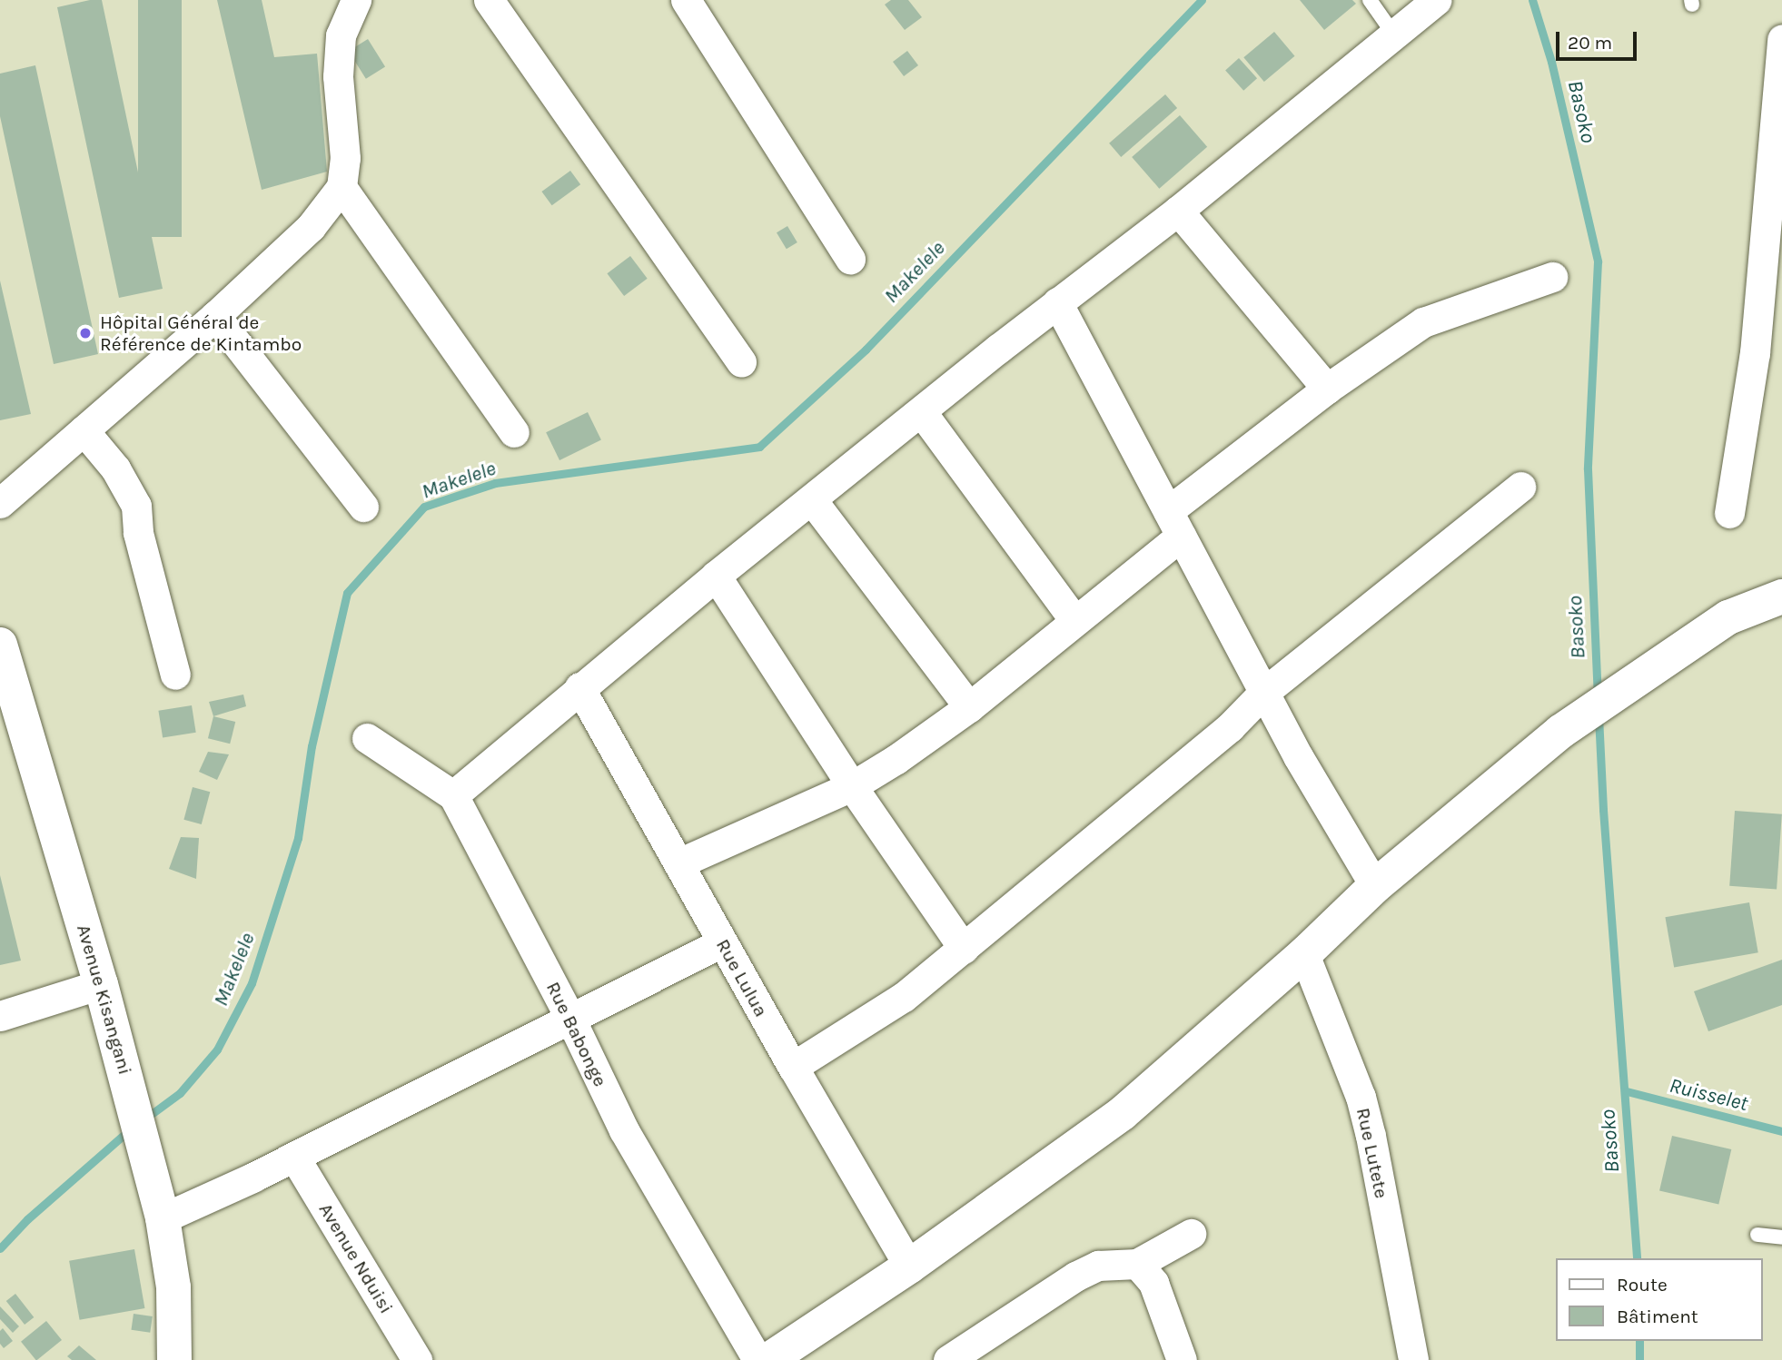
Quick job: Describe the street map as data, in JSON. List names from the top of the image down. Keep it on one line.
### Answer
{"streets":{"street":["Rue Lulua","Avenue Kisangani","Rue Babonge","Rue Lutete","Avenue Nduisi"]},"water":["Basoko","Makelele","Ruisselet"],"places":["Hôpital Général de Référence de Kintambo"],"legend":["Route","Bâtiment"],"scale_bar":"20 m"}
